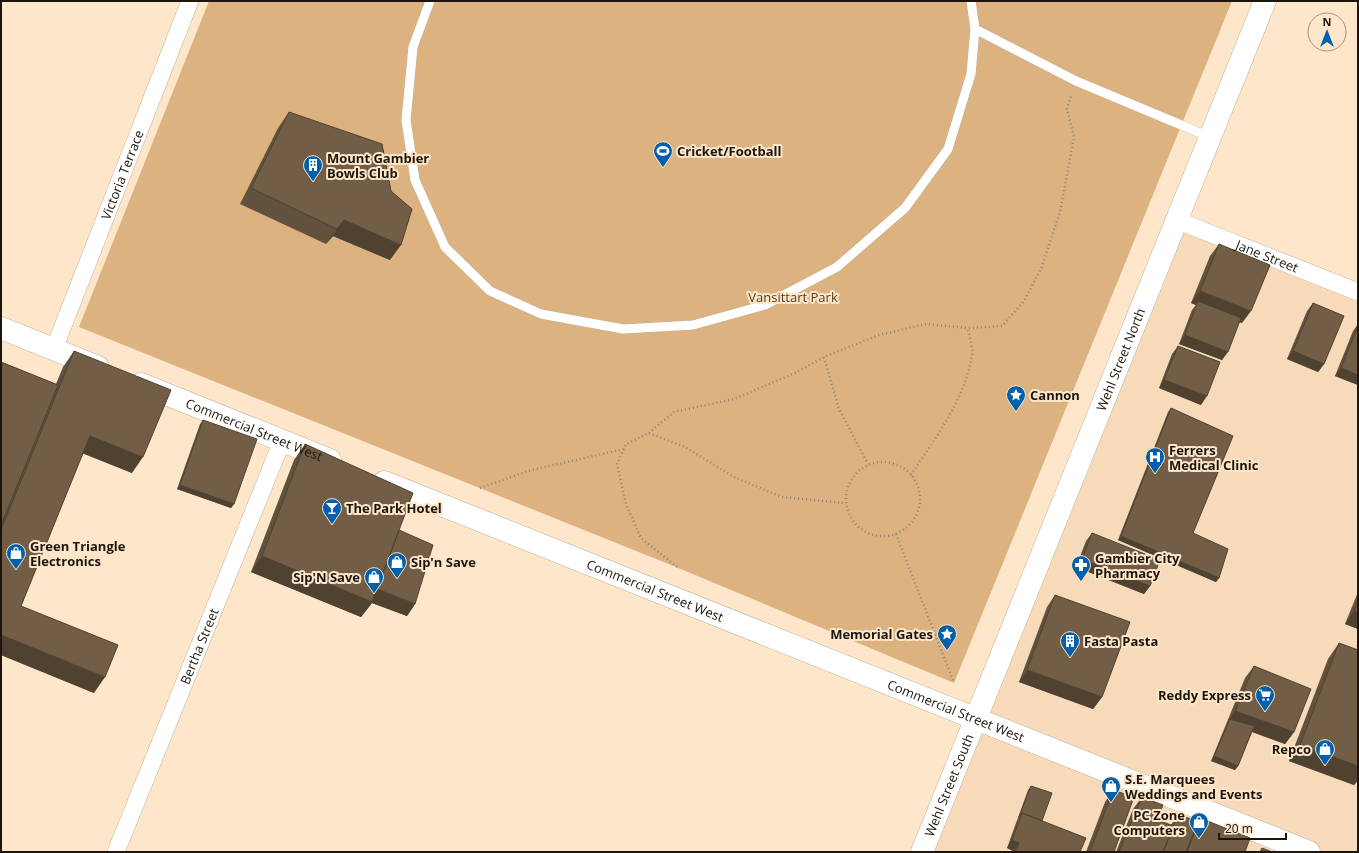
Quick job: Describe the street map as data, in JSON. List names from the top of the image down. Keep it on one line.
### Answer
{"streets":{"street":["Victoria Terrace","Jane Street","Wehl Street North","Commercial Street West","Bertha Street","Wehl Street South"]},"crossings":[["Victoria Terrace","Commercial Street West"],["Jane Street","Wehl Street North"],["Wehl Street North","Commercial Street West"],["Wehl Street North","Wehl Street South"],["Commercial Street West","Bertha Street"],["Commercial Street West","Wehl Street South"]],"parks":["Vansittart Park"],"places":{"sports":["Cricket/Football"],"building":["Mount Gambier Bowls Club","Fasta Pasta"],"place":["Cannon","Memorial Gates"],"hospital":["Ferrers Medical Clinic"],"bar":["The Park Hotel"],"shop":["Green Triangle Electronics","Sip'n Save","Sip'N Save","Repco","S.E. Marquees Weddings and Events","PC Zone Computers"],"pharmacy":["Gambier City Pharmacy"],"supermarket":["Reddy Express"]},"scale_bar":"20 m","north":"top"}
